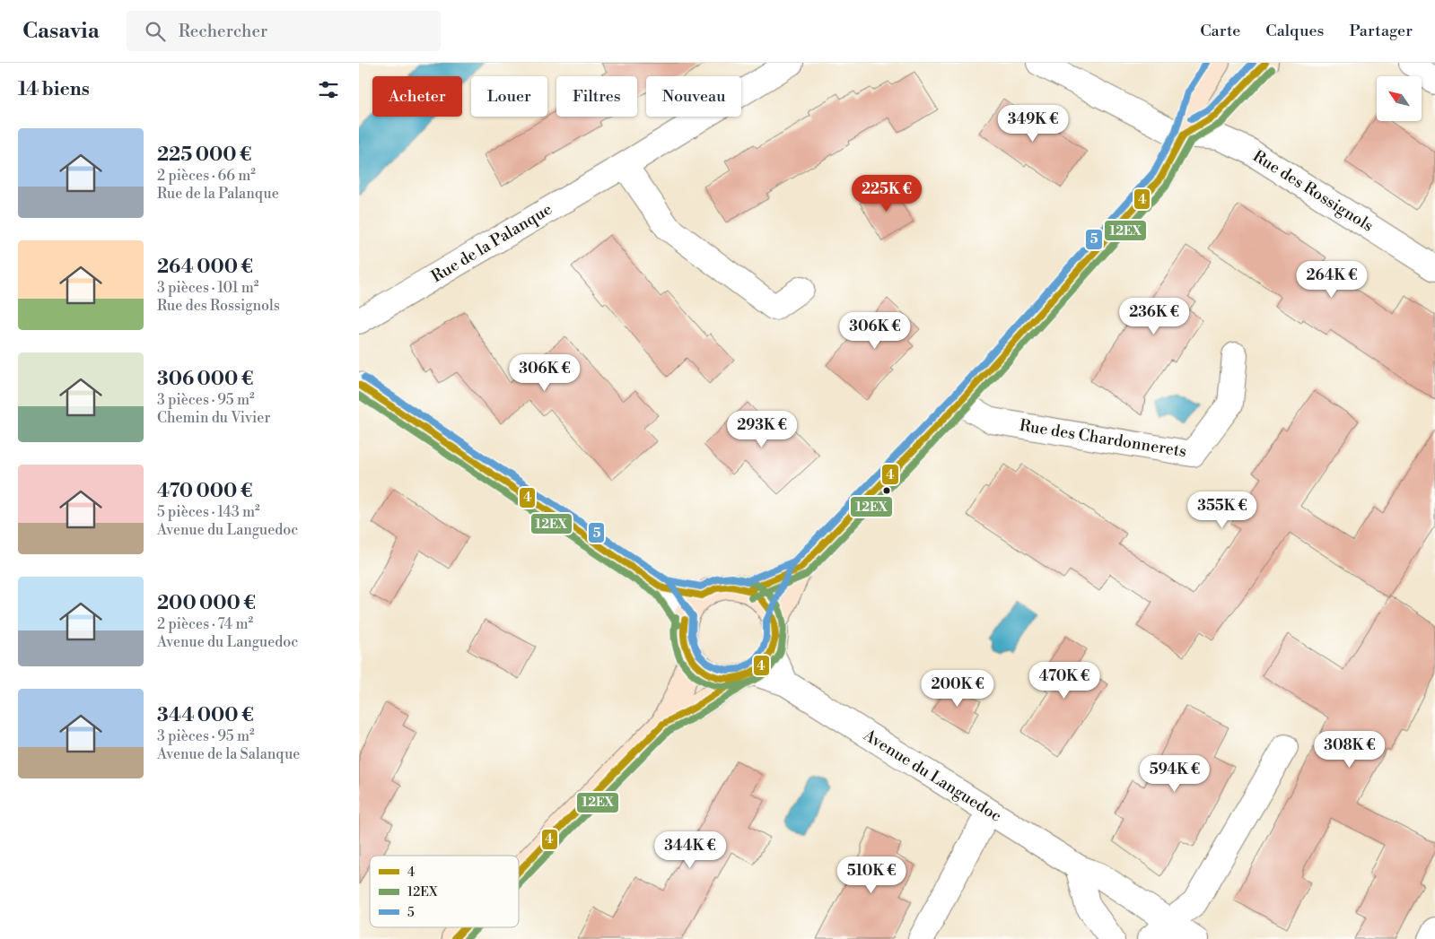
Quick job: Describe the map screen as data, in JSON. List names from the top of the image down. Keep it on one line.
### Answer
{"streets":{"street":["Rue des Rossignols","Rue de la Palanque","Rue des Chardonnerets","Avenue du Languedoc"]},"lines":["transit line 4","transit line 5","transit line 12EX"],"legend":["4","12EX","5"],"north":"top left","page":{"header":"Casavia","search":"Rechercher","nav":["Carte","Calques","Partager"],"heading":"14 biens","chip":["Acheter","Louer","Filtres","Nouveau"],"price":["349K €","225K €","264K €","236K €","306K €","306K €","293K €","355K €","470K €","200K €","308K €","594K €","344K €","510K €"],"list":[{"name":"225 000 €","note":"2 pièces · 66 m² · Rue de la Palanque"},{"name":"264 000 €","note":"3 pièces · 101 m² · Rue des Rossignols"},{"name":"306 000 €","note":"3 pièces · 95 m² · Chemin du Vivier"},{"name":"470 000 €","note":"5 pièces · 143 m² · Avenue du Languedoc"},{"name":"200 000 €","note":"2 pièces · 74 m² · Avenue du Languedoc"},{"name":"344 000 €","note":"3 pièces · 95 m² · Avenue de la Salanque"}]}}
